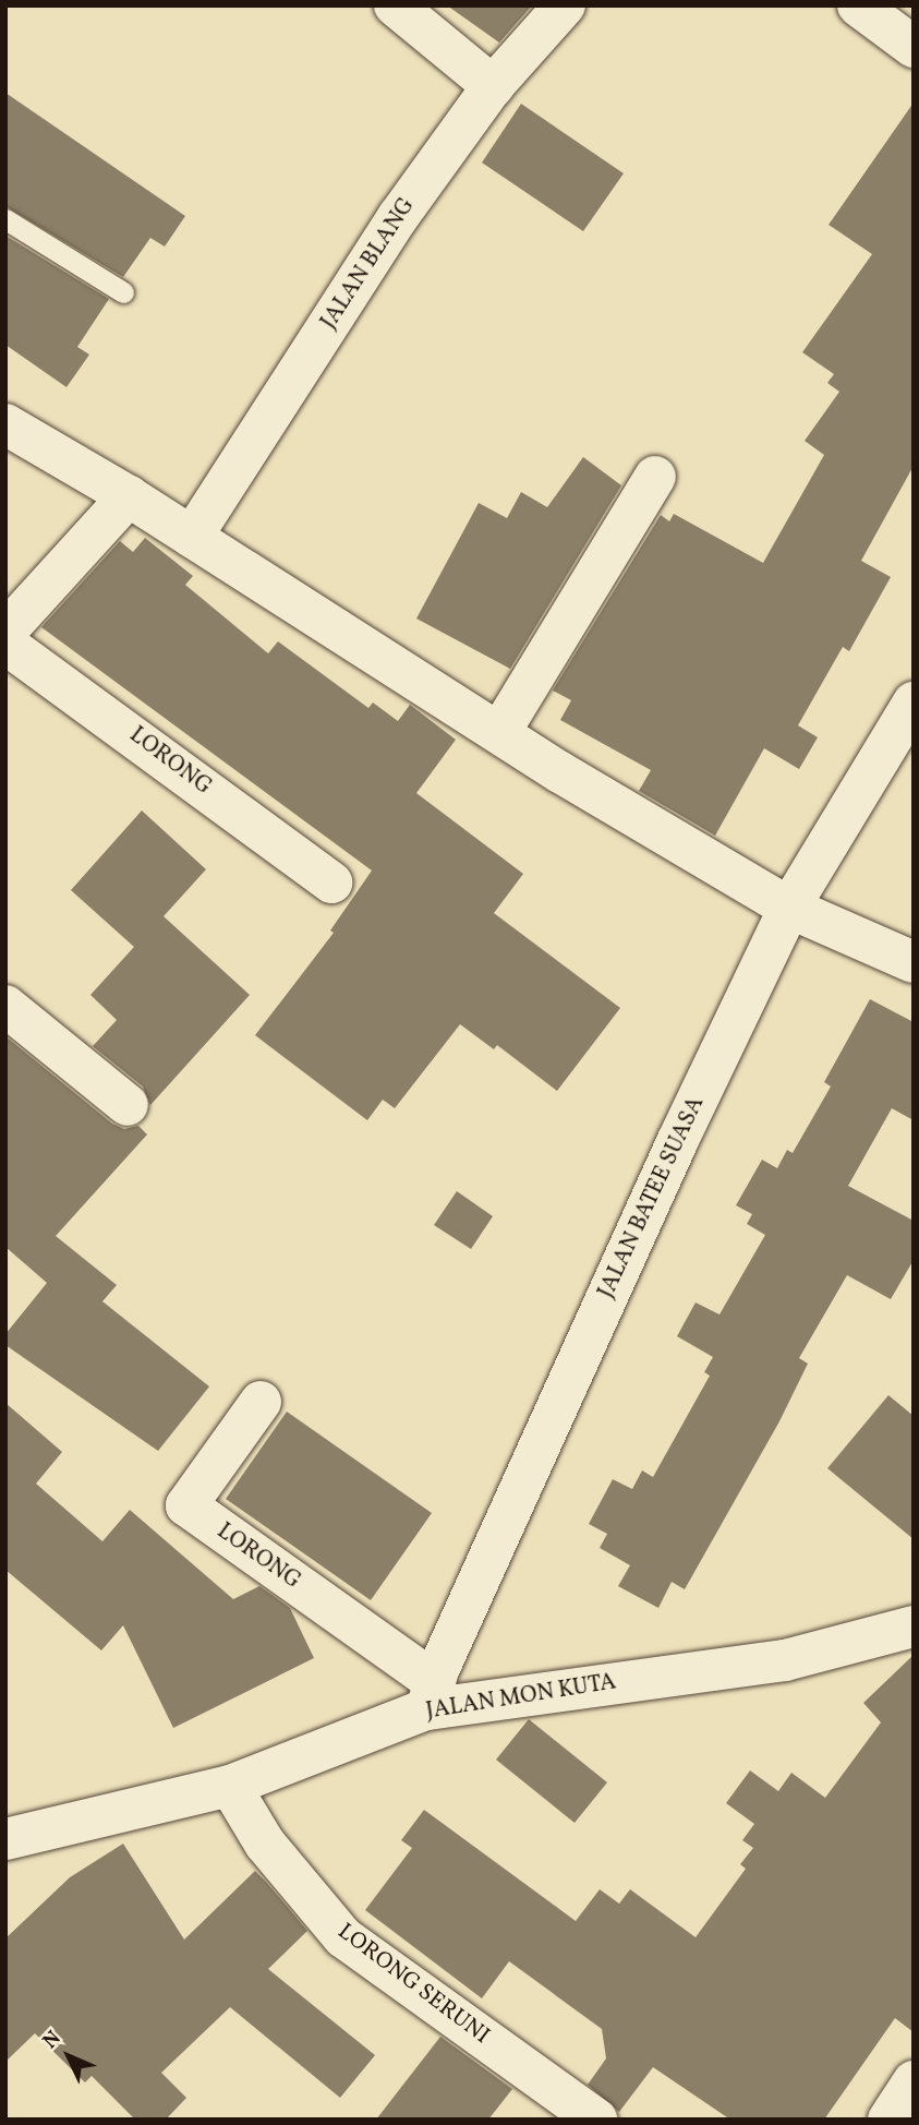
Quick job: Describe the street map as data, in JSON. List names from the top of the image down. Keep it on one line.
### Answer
{"streets":{"street":["JALAN BLANG","LORONG","JALAN BATEE SUASA","JALAN MON KUTA","LORONG SERUNI"]},"crossings":[["LORONG","JALAN BATEE SUASA"],["LORONG","JALAN MON KUTA"],["JALAN BATEE SUASA","JALAN MON KUTA"],["JALAN MON KUTA","LORONG SERUNI"]],"north":"top left"}
